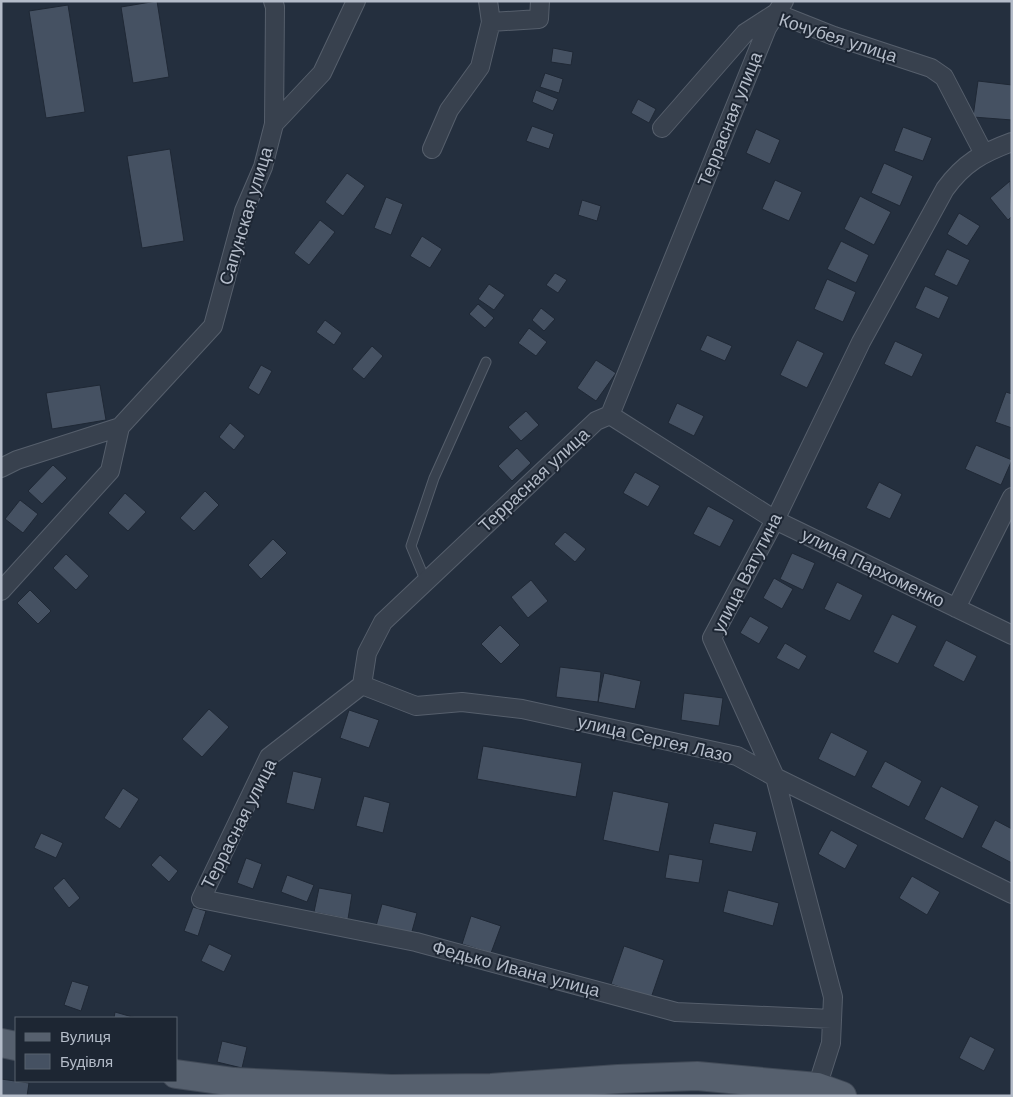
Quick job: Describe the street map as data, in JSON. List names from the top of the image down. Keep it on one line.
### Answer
{"streets":{"street":["Кочубея улица","Террасная улица","Сапунская улица","улица Пархоменко","улица Ватутина","улица Сергея Лазо","Федько Ивана улица"]},"crossings":[["Кочубея улица","Террасная улица"],["Кочубея улица","улица Ватутина"],["Террасная улица","улица Пархоменко"],["Террасная улица","улица Сергея Лазо"],["Террасная улица","Федько Ивана улица"],["улица Пархоменко","улица Ватутина"],["улица Ватутина","улица Сергея Лазо"],["улица Ватутина","Федько Ивана улица"]],"legend":["Вулиця","Будівля"]}
